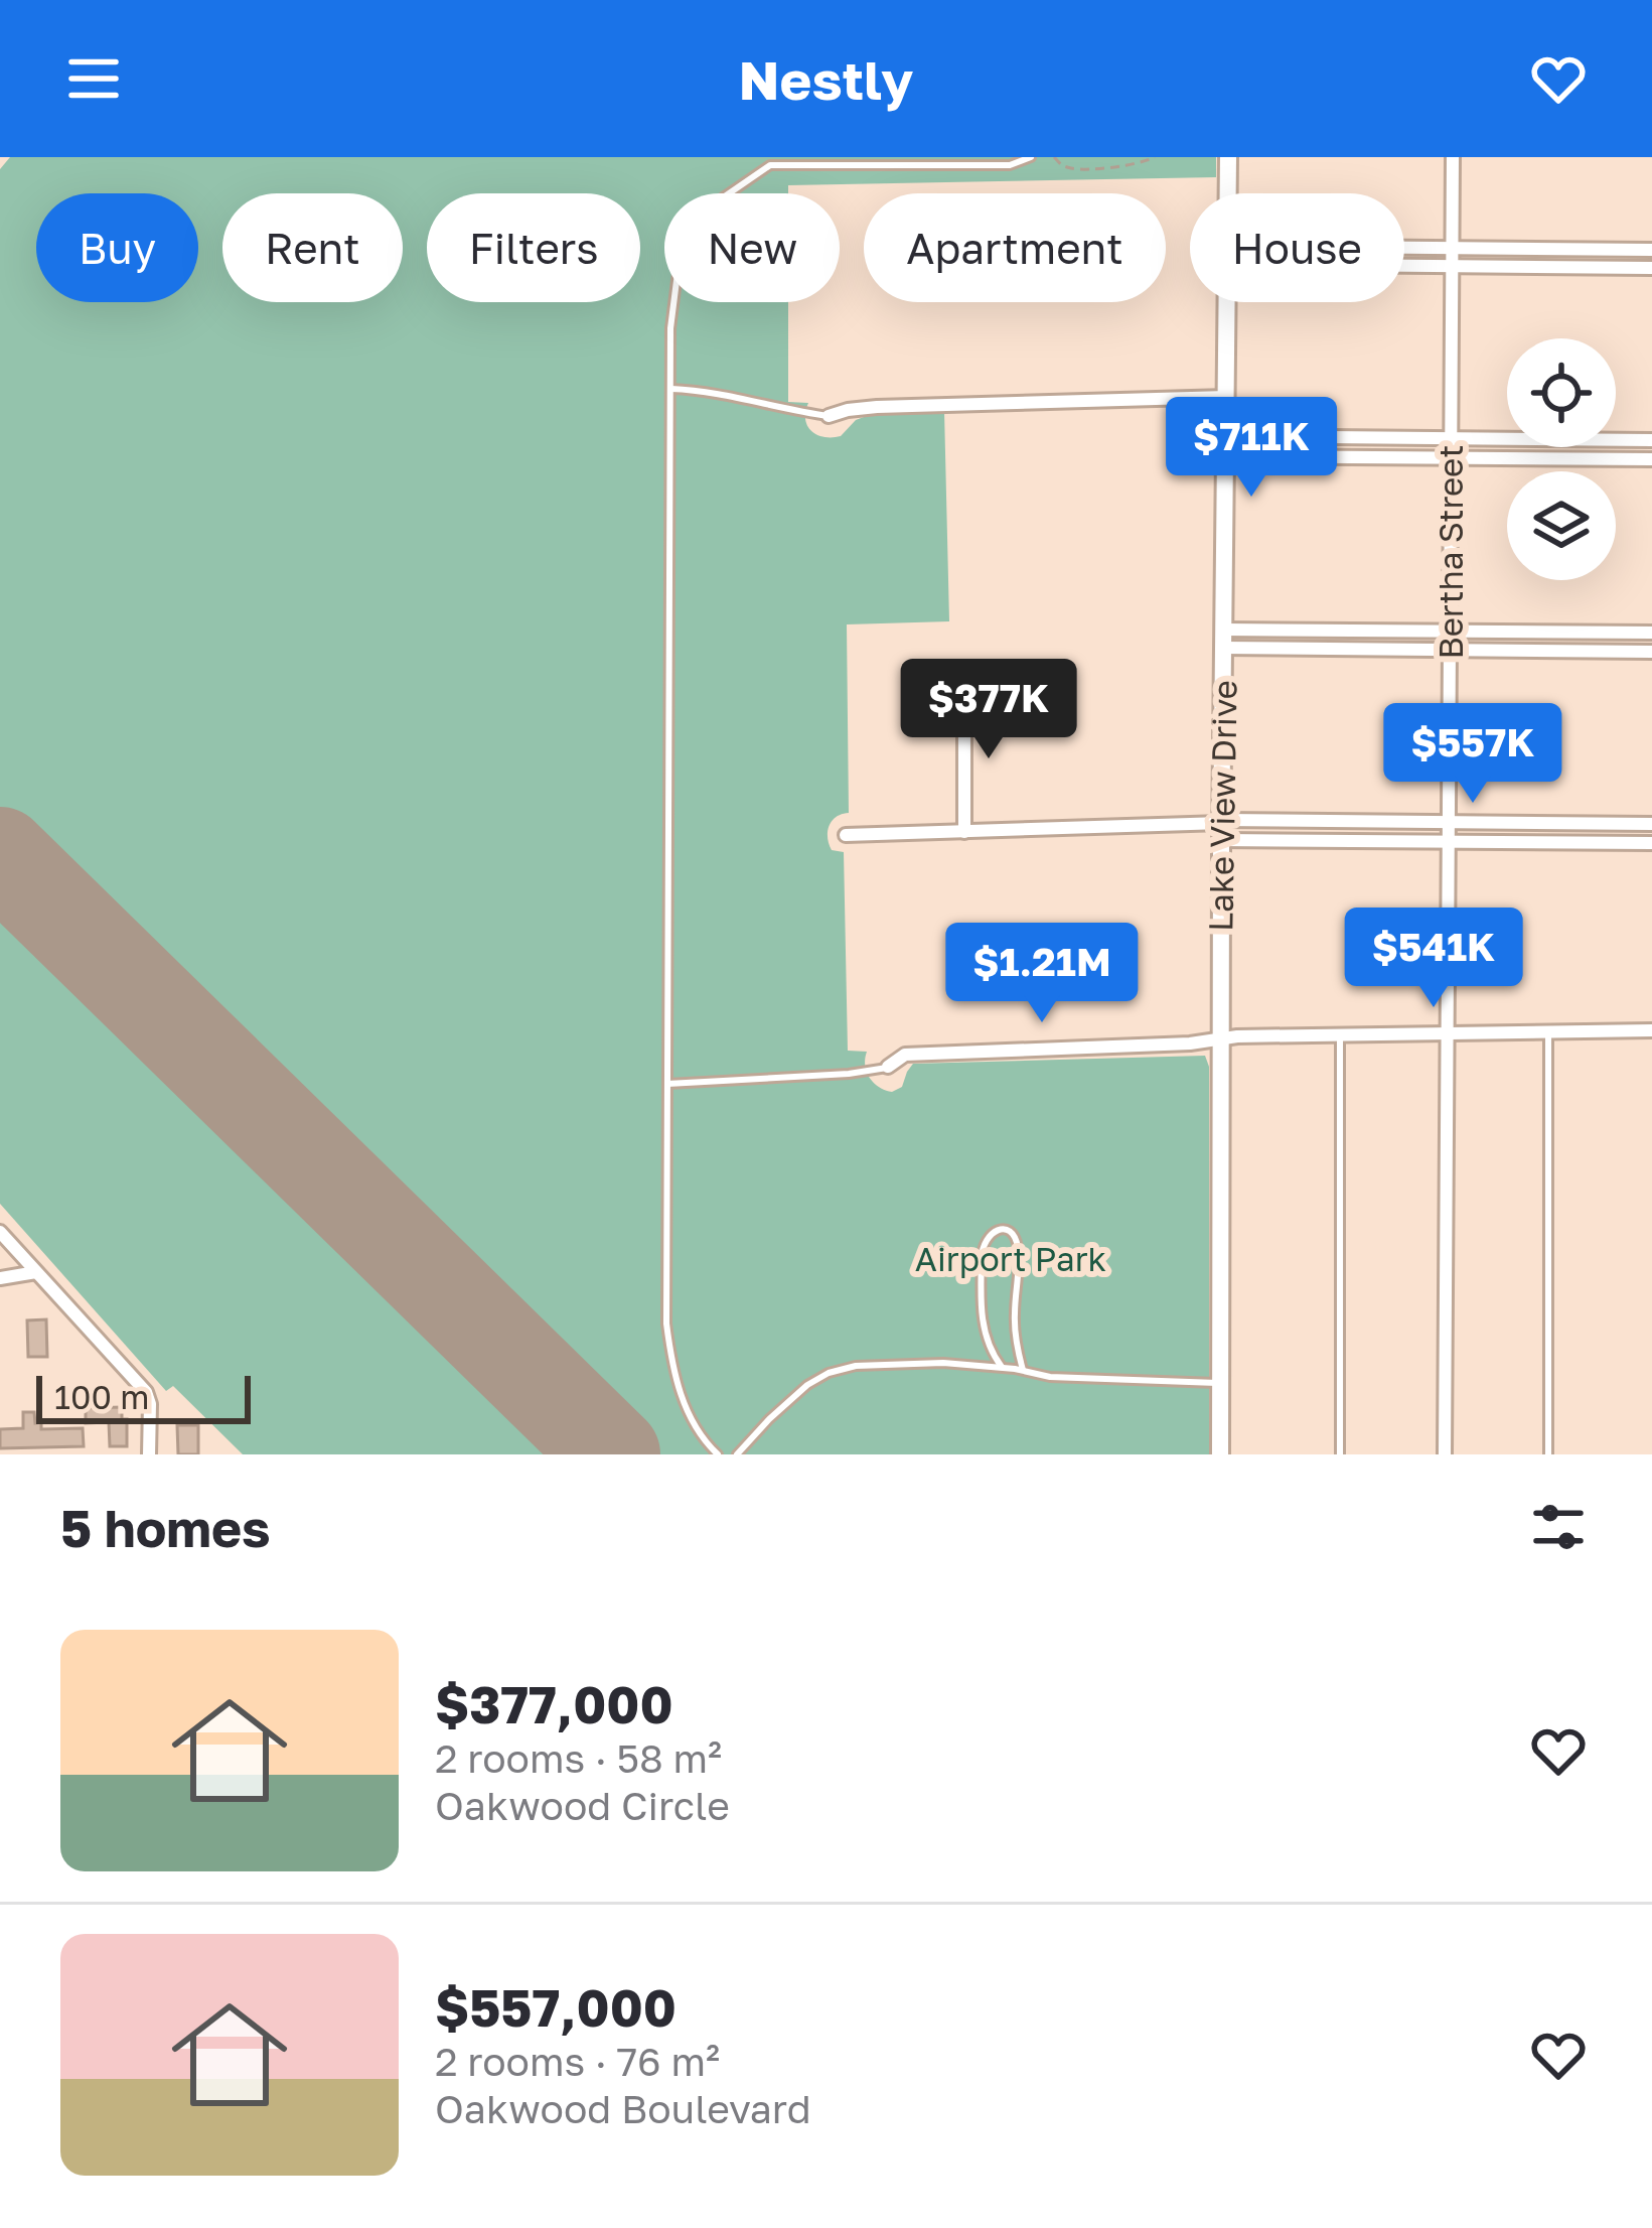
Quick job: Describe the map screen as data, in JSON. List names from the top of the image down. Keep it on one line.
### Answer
{"streets":{"street":["Bertha Street","Lake View Drive"]},"parks":["Airport Park"],"scale_bar":"100 m","page":{"header":"Nestly","chip":["Buy","Rent","Filters","New","Apartment","House"],"price":["$711K","$377K","$557K","$541K","$1.21M"],"scale":"100 m","heading":"5 homes","list":[{"name":"$377,000","note":"2 rooms · 58 m² · Oakwood Circle"},{"name":"$557,000","note":"2 rooms · 76 m² · Oakwood Boulevard"}]}}
